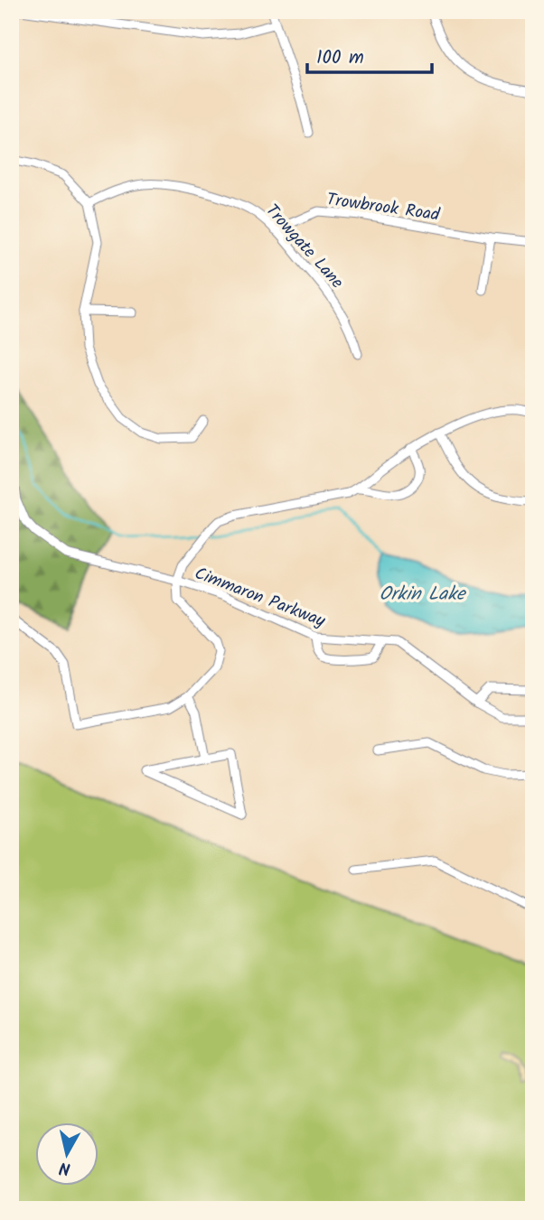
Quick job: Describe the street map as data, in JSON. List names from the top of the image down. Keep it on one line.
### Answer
{"streets":{"street":["Trowbrook Road","Trowgate Lane","Cimmaron Parkway"]},"crossings":[["Trowbrook Road","Trowgate Lane"]],"water":["Orkin Lake"],"scale_bar":"100 m","north":"bottom"}
